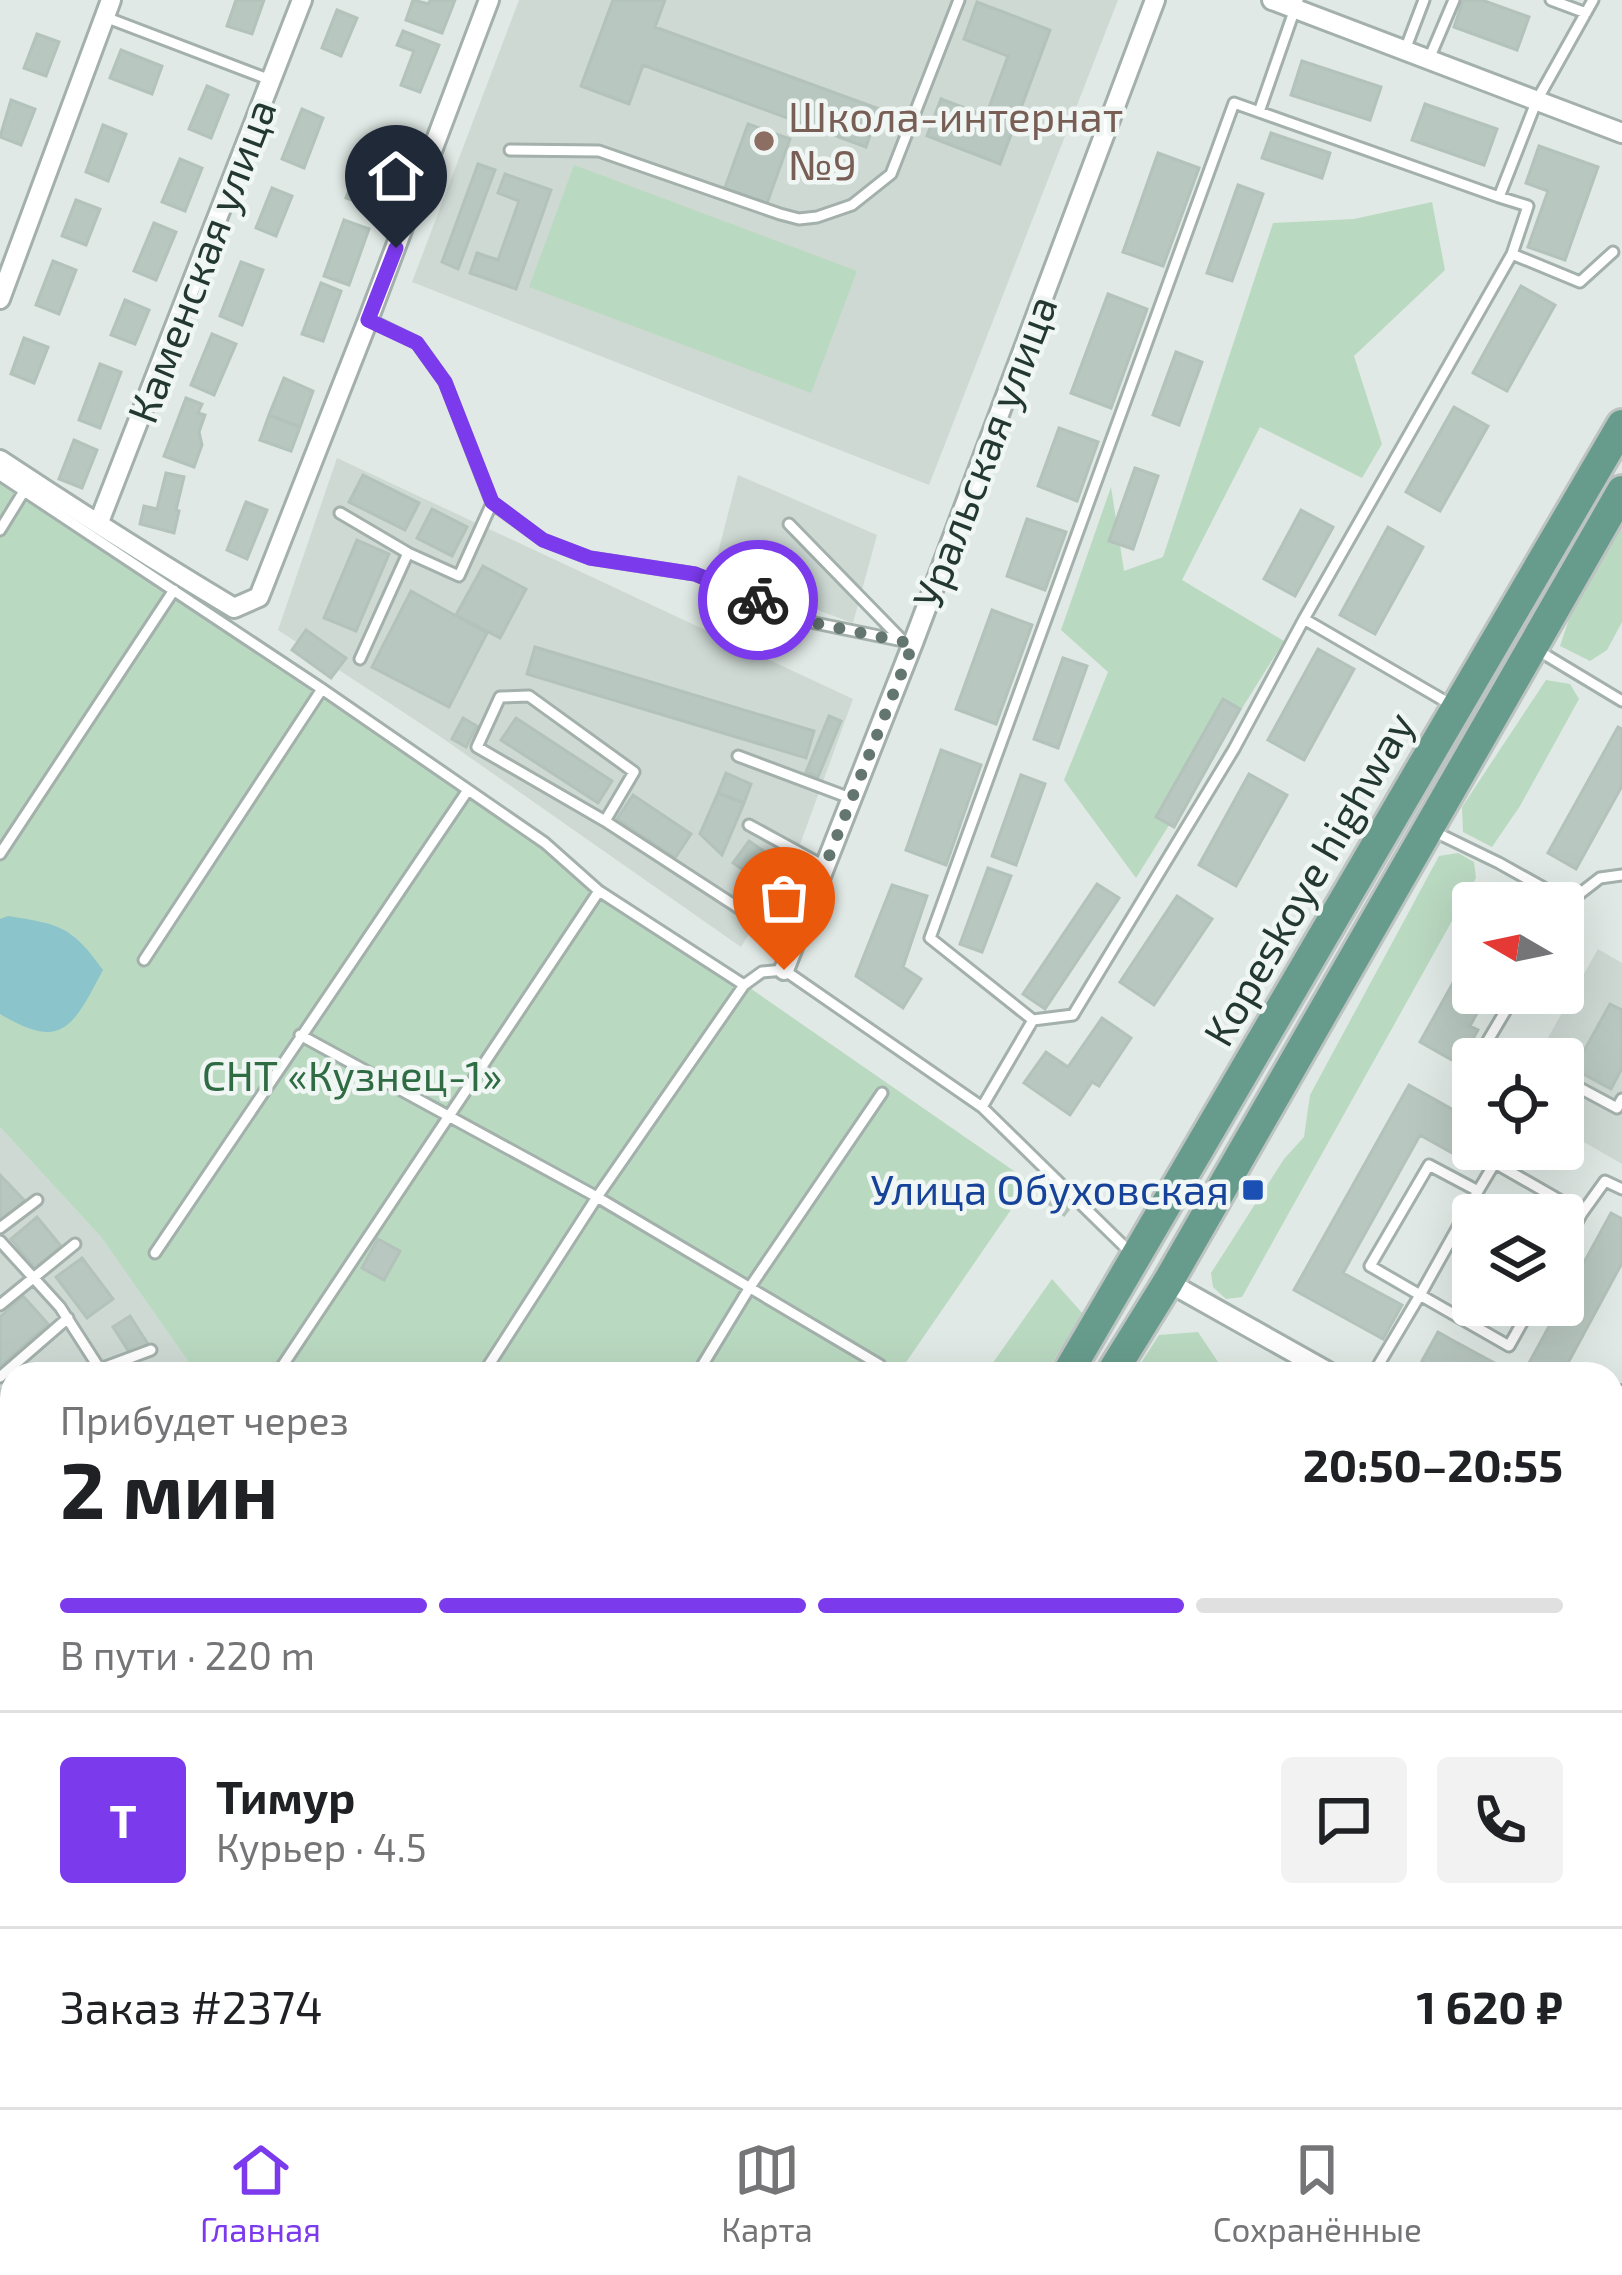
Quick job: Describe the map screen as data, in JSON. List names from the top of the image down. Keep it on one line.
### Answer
{"streets":{"main road":["Kopeskoye highway"],"street":["Каменская улица","Уральская улица"]},"parks":["СНТ «Кузнец-1»"],"places":{"other":["Школа-интернат №9"],"transit":["Улица Обуховская"]},"north":"left","page":{"heading":["2 мин","Прибудет через","20:50–20:55"],"panel":["Тимур","Курьер · 4.5","Заказ #2374","1 620 ₽"],"bar":"В пути · 220 m","round":"Т","tabs":["Главная","Карта","Сохранённые"]}}
